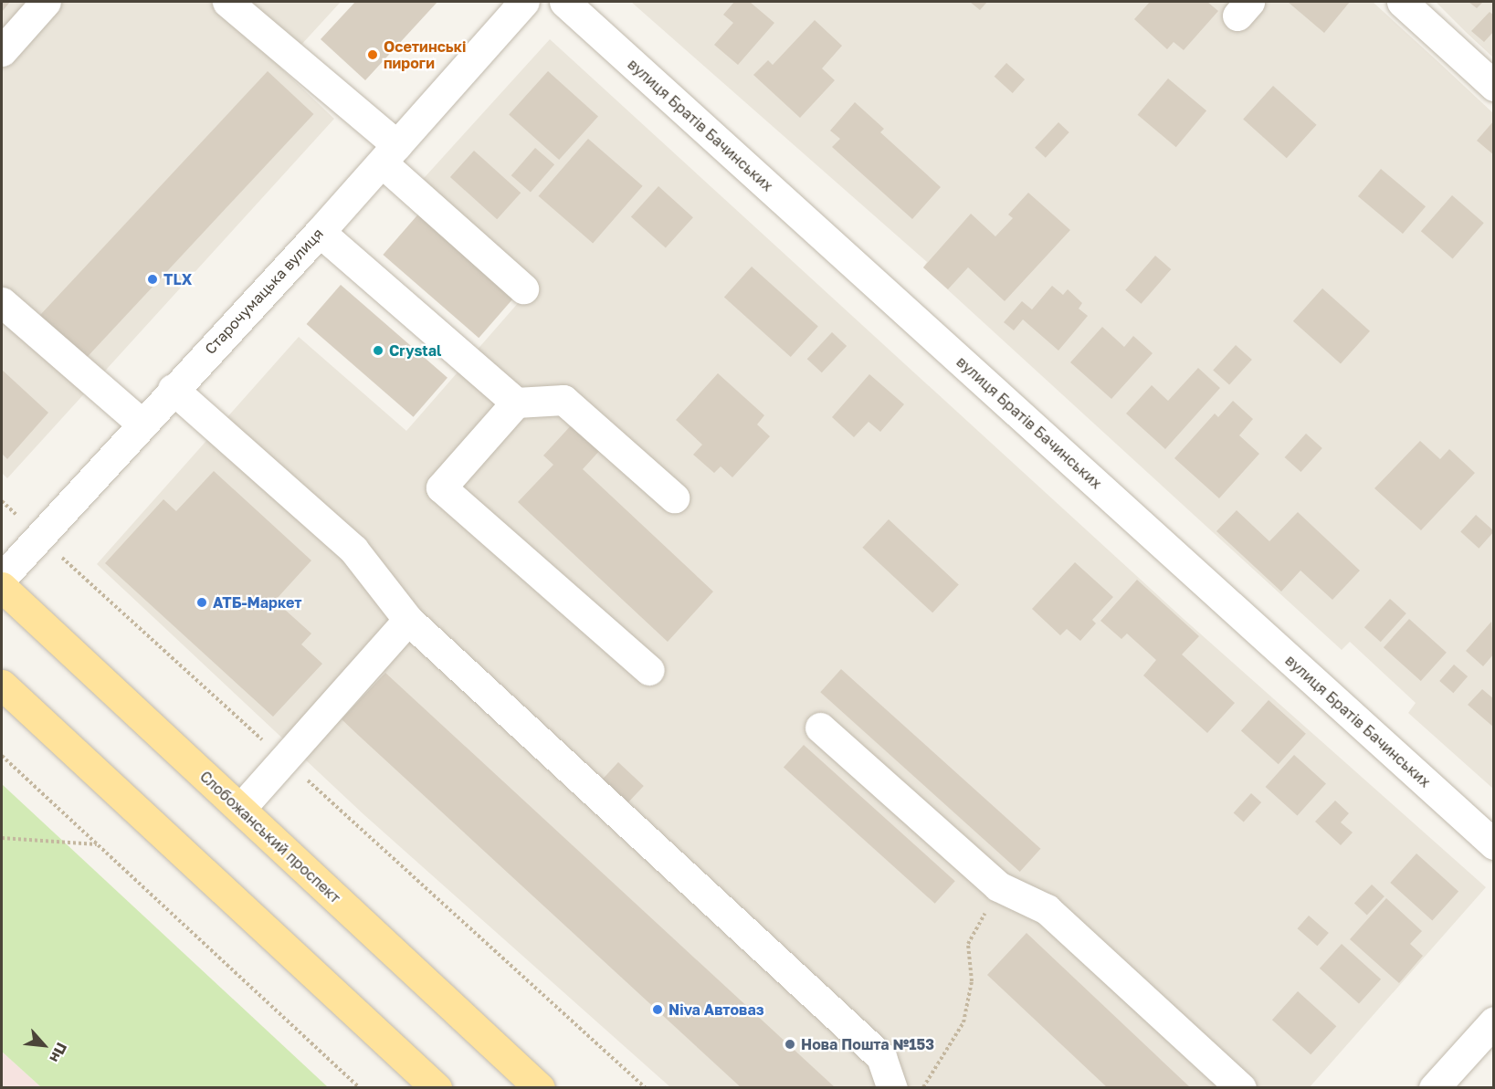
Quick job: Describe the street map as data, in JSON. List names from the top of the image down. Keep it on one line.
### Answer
{"streets":{"main road":["Слобожанський проспект"],"street":["вулиця Братів Бачинських","Старочумацька вулиця"]},"places":["Осетинські пироги","TLX","Crystal","АТБ-Маркет","Niva Автоваз","Нова Пошта №153"],"north":"bottom right"}
